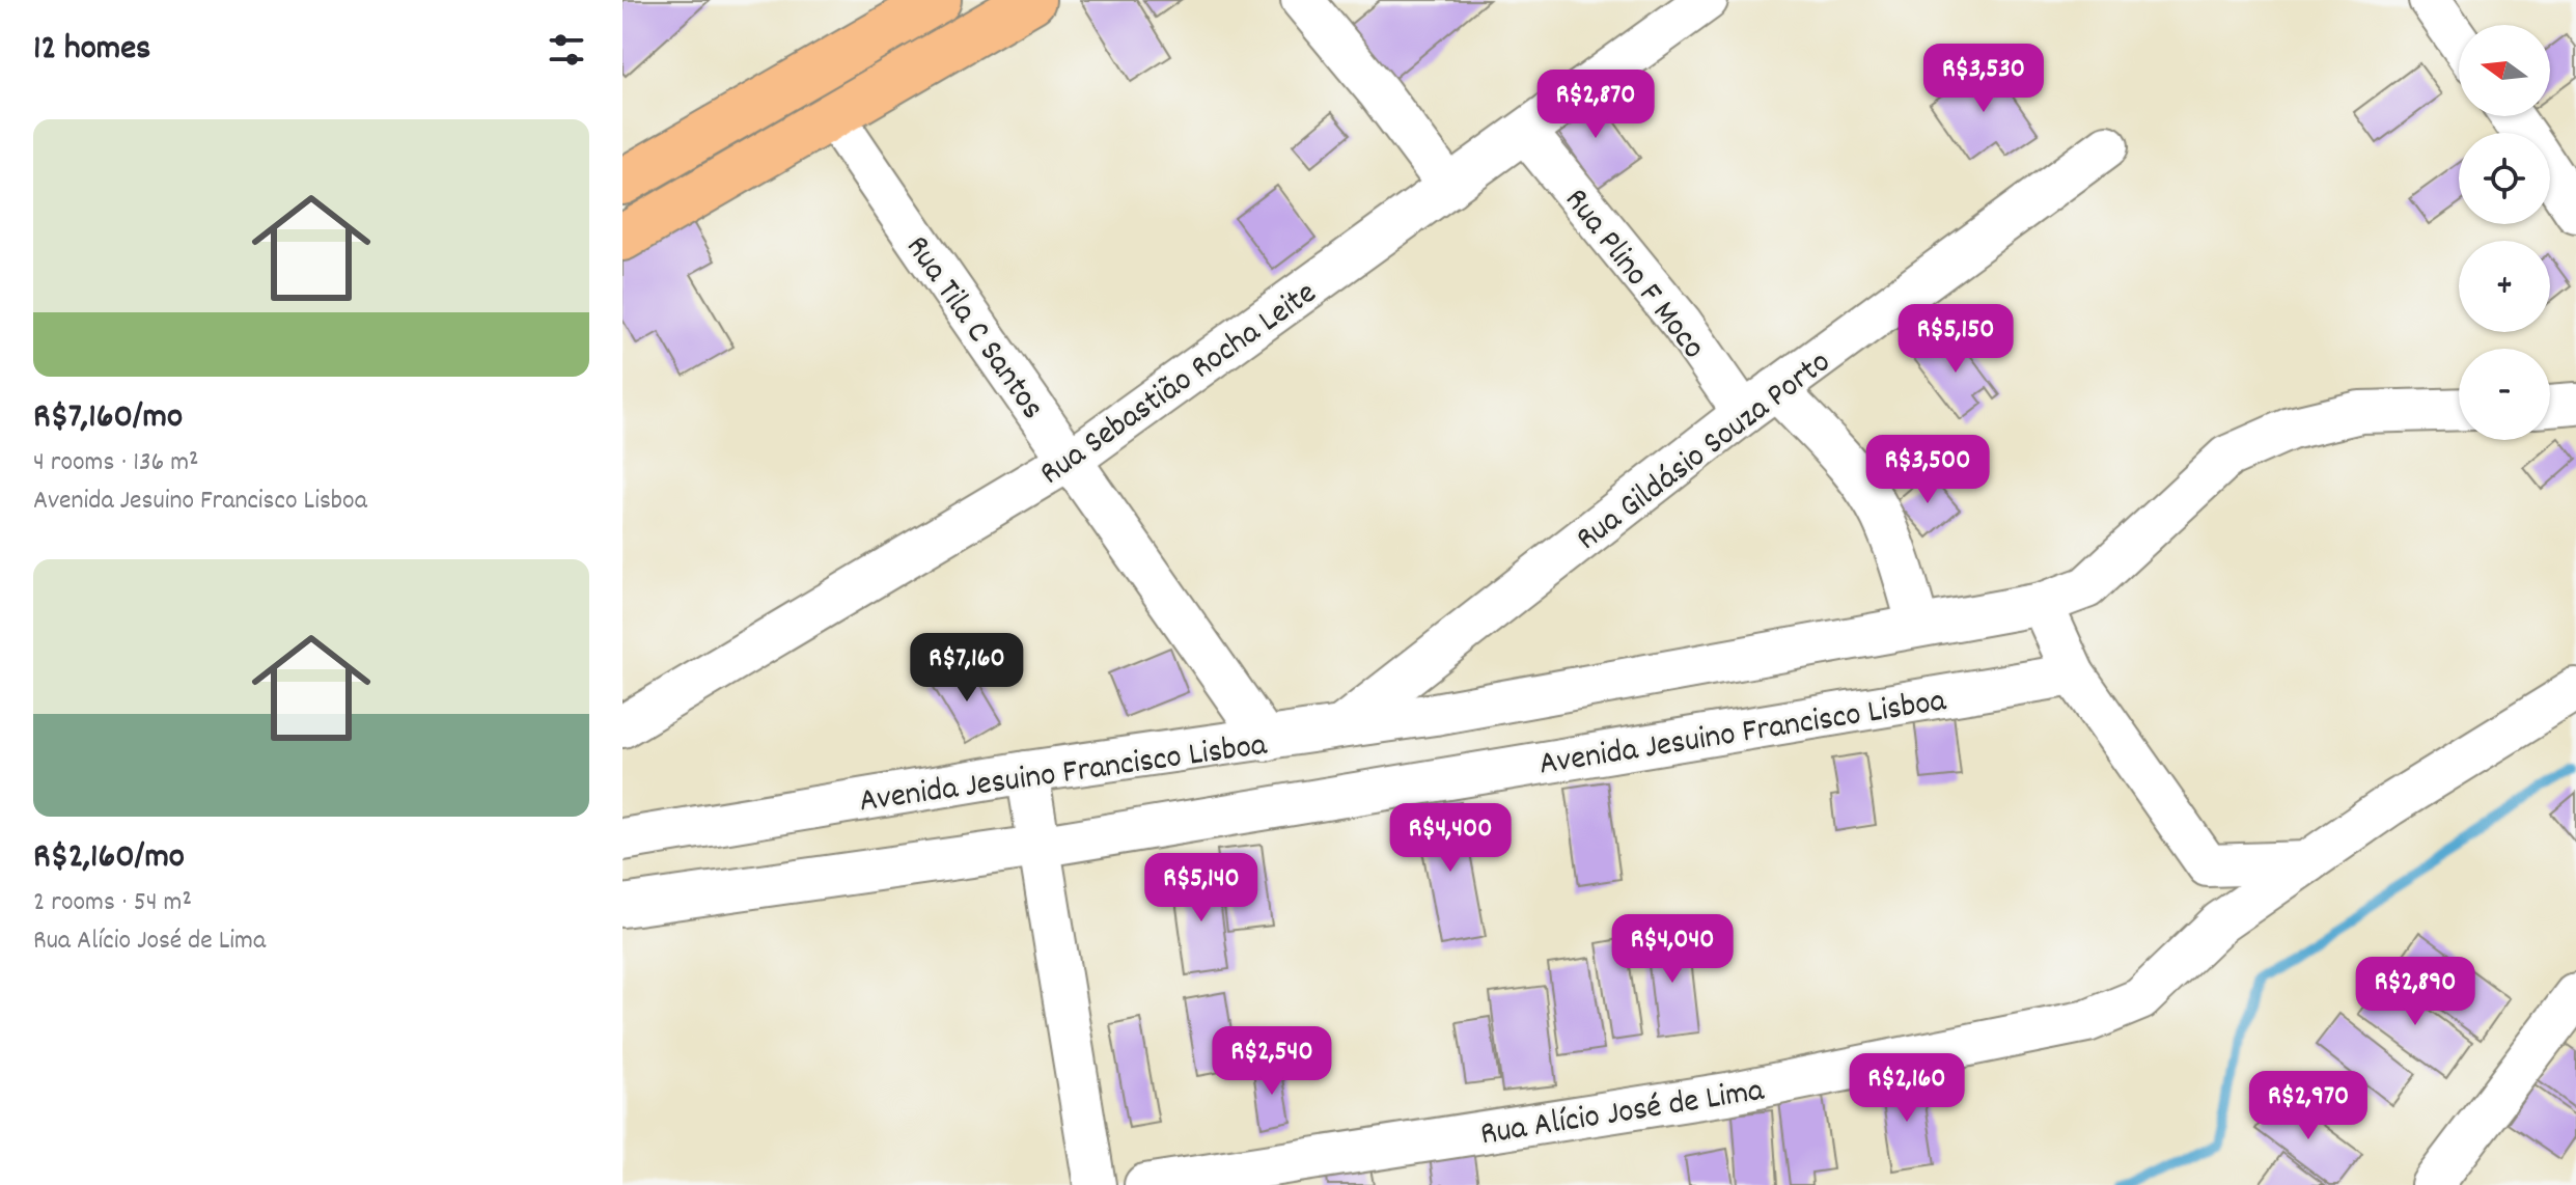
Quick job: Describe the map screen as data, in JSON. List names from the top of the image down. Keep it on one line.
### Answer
{"streets":{"street":["Rua Plino F Moco","Rua Tila C Santos","Rua Sebastião Rocha Leite","Rua Gildásio Souza Porto","Avenida Jesuino Francisco Lisboa","Rua Alício José de Lima"]},"crossings":[["Rua Plino F Moco","Rua Sebastião Rocha Leite"],["Rua Plino F Moco","Rua Gildásio Souza Porto"],["Rua Plino F Moco","Avenida Jesuino Francisco Lisboa"],["Rua Tila C Santos","Rua Sebastião Rocha Leite"],["Rua Tila C Santos","Avenida Jesuino Francisco Lisboa"],["Rua Gildásio Souza Porto","Avenida Jesuino Francisco Lisboa"]],"north":"left","page":{"heading":"12 homes","map_buttons":["+","−"],"price":["R$3,530","R$2,870","R$5,150","R$3,500","R$7,160","R$4,400","R$5,140","R$4,040","R$2,890","R$2,540","R$2,160","R$2,970"],"list":[{"name":"R$7,160/mo","note":"4 rooms · 136 m² · Avenida Jesuino Francisco Lisboa"},{"name":"R$2,160/mo","note":"2 rooms · 54 m² · Rua Alício José de Lima"}]}}
